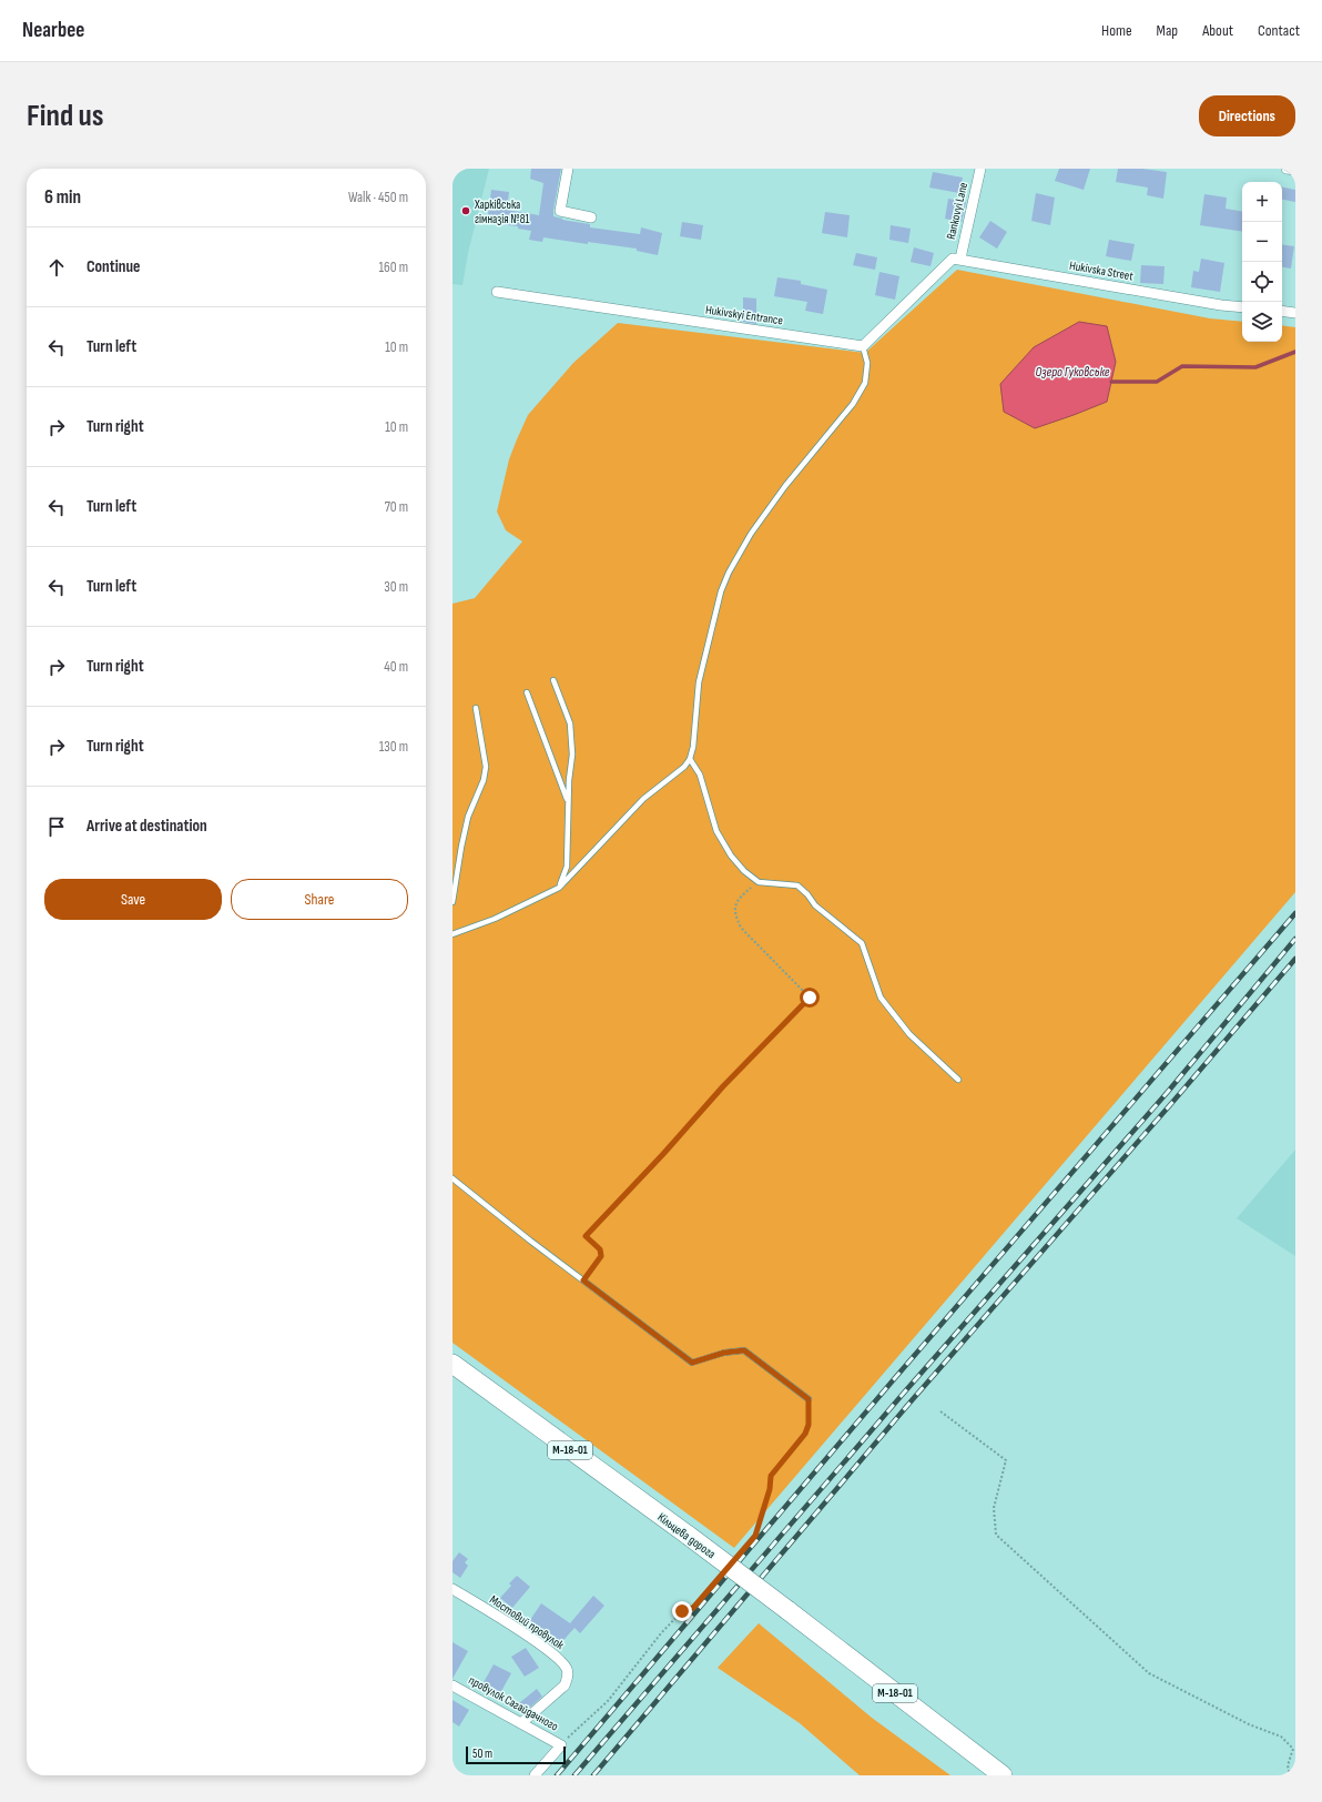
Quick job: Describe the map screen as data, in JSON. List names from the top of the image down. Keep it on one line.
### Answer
{"streets":{"highway":["М-18-01","Кільцева дорога"],"street":["Rankovyi Lane","Hukivska Street","Hukivskyi Entrance","Мостовий провулок","провулок Сагайдачного"]},"crossings":[["Rankovyi Lane","Hukivska Street"],["Мостовий провулок","провулок Сагайдачного"]],"water":["Озеро Гуковське"],"places":["Харківська гімназія №81"],"scale_bar":"50 m","page":{"header":"Nearbee","nav":["Home","Map","About","Contact"],"buttons":["Directions",["Save","Share"]],"title":"Find us","heading":["6 min","Walk · 450 m"],"map_buttons":["+","−"],"list":[["Continue","160 m"],["Turn left","10 m"],["Turn right","10 m"],["Turn left","70 m"],["Turn left","30 m"],["Turn right","40 m"],["Turn right","130 m"],"Arrive at destination"],"scale":"50 m"}}
